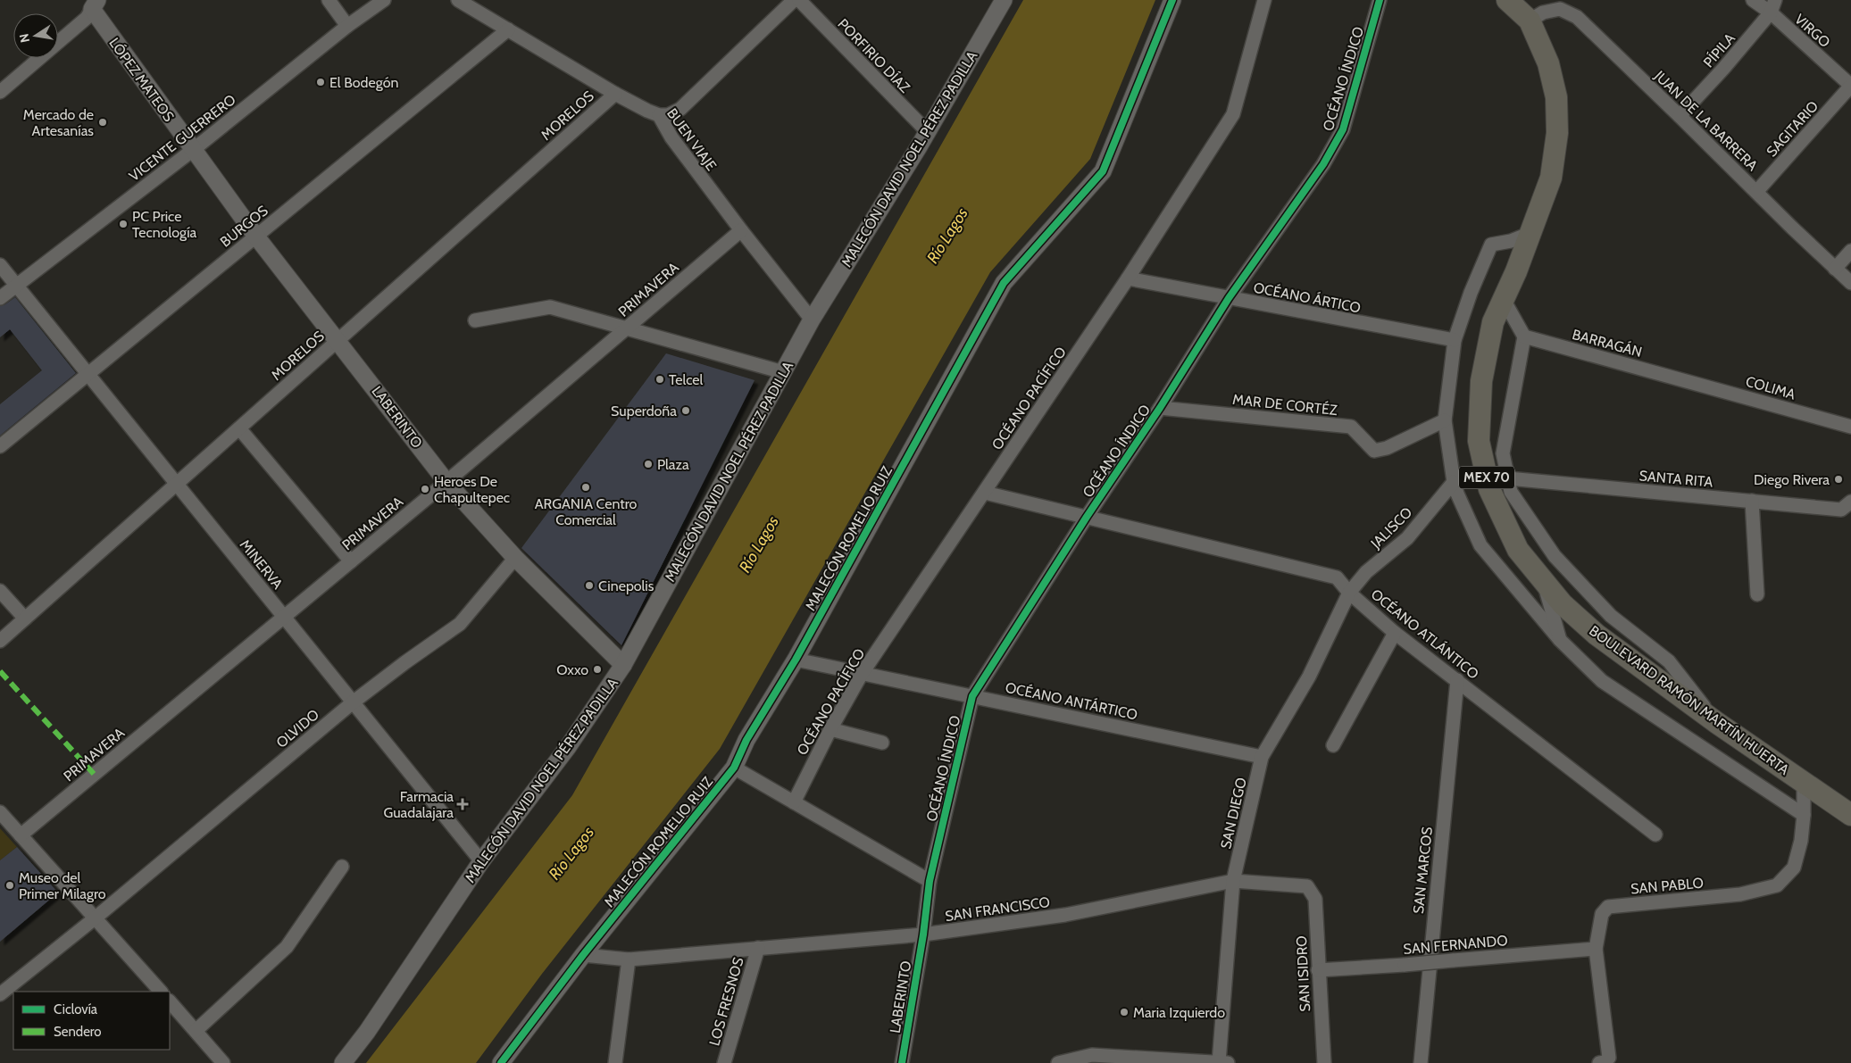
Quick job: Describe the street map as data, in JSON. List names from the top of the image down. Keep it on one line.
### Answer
{"streets":{"main road":["MEX 70","BOULEVARD RAMÓN MARTÍN HUERTA"],"street":["VIRGO","PÍPILA","PORFIRIO DÍAZ","OCÉANO ÍNDICO","LÓPEZ MATEOS","MORELOS","JUAN DE LA BARRERA","SAGITARIO","VICENTE GUERRERO","BUEN VIAJE","MALECÓN DAVID NOEL PÉREZ PADILLA","BURGOS","PRIMAVERA","OCÉANO ÁRTICO","BARRAGÁN","COLIMA","OCÉANO PACÍFICO","MAR DE CORTÉZ","LABERINTO","SANTA RITA","JALISCO","MALECÓN ROMELIO RUIZ","MINERVA","OCÉANO ATLÁNTICO","OCÉANO ANTÁRTICO","OLVIDO","SAN DIEGO","SAN MARCOS","SAN PABLO","SAN FRANCISCO","SAN FERNANDO","SAN ISIDRO","LOS FRESNOS"]},"crossings":[["VIRGO","PÍPILA"],["VIRGO","SAGITARIO"],["PÍPILA","JUAN DE LA BARRERA"],["PORFIRIO DÍAZ","MALECÓN DAVID NOEL PÉREZ PADILLA"],["OCÉANO ÍNDICO","OCÉANO ÁRTICO"],["OCÉANO ÍNDICO","MAR DE CORTÉZ"],["OCÉANO ÍNDICO","LABERINTO"],["OCÉANO ÍNDICO","OCÉANO ATLÁNTICO"],["OCÉANO ÍNDICO","OCÉANO ANTÁRTICO"],["OCÉANO ÍNDICO","SAN FRANCISCO"],["LÓPEZ MATEOS","VICENTE GUERRERO"],["LÓPEZ MATEOS","LABERINTO"],["MORELOS","BUEN VIAJE"],["MORELOS","LABERINTO"],["MORELOS","MINERVA"],["JUAN DE LA BARRERA","SAGITARIO"],["JUAN DE LA BARRERA","BOULEVARD RAMÓN MARTÍN HUERTA"],["VICENTE GUERRERO","LABERINTO"],["VICENTE GUERRERO","MINERVA"],["BUEN VIAJE","MALECÓN DAVID NOEL PÉREZ PADILLA"],["BUEN VIAJE","BURGOS"],["BUEN VIAJE","PRIMAVERA"],["MALECÓN DAVID NOEL PÉREZ PADILLA","LABERINTO"],["MALECÓN DAVID NOEL PÉREZ PADILLA","MINERVA"],["BURGOS","LABERINTO"],["BURGOS","MINERVA"],["PRIMAVERA","LABERINTO"],["PRIMAVERA","MINERVA"],["OCÉANO ÁRTICO","OCÉANO PACÍFICO"],["BARRAGÁN","COLIMA"],["OCÉANO PACÍFICO","OCÉANO ATLÁNTICO"],["OCÉANO PACÍFICO","OCÉANO ANTÁRTICO"],["LABERINTO","OLVIDO"],["LABERINTO","SAN FRANCISCO"],["JALISCO","OCÉANO ATLÁNTICO"],["JALISCO","SAN DIEGO"],["MALECÓN ROMELIO RUIZ","OCÉANO ANTÁRTICO"],["MALECÓN ROMELIO RUIZ","SAN FRANCISCO"],["MINERVA","OLVIDO"],["OCÉANO ATLÁNTICO","SAN DIEGO"],["OCÉANO ATLÁNTICO","SAN MARCOS"],["BOULEVARD RAMÓN MARTÍN HUERTA","SAN PABLO"],["OCÉANO ANTÁRTICO","SAN DIEGO"],["SAN DIEGO","SAN FRANCISCO"],["SAN PABLO","SAN FERNANDO"],["SAN FRANCISCO","SAN ISIDRO"],["SAN FRANCISCO","LOS FRESNOS"],["SAN FERNANDO","SAN ISIDRO"]],"water":["Río Lagos"],"places":{"other":["El Bodegón","Mercado de Artesanías","PC Price Tecnología","Telcel","Superdoña","Plaza","Diego Rivera","ARGANIA Centro Comercial","Heroes De Chapultepec","Cinepolis","Oxxo","Museo del Primer Milagro","Maria Izquierdo"],"health":["Farmacia Guadalajara"]},"legend":["Ciclovía","Sendero"],"north":"left"}
